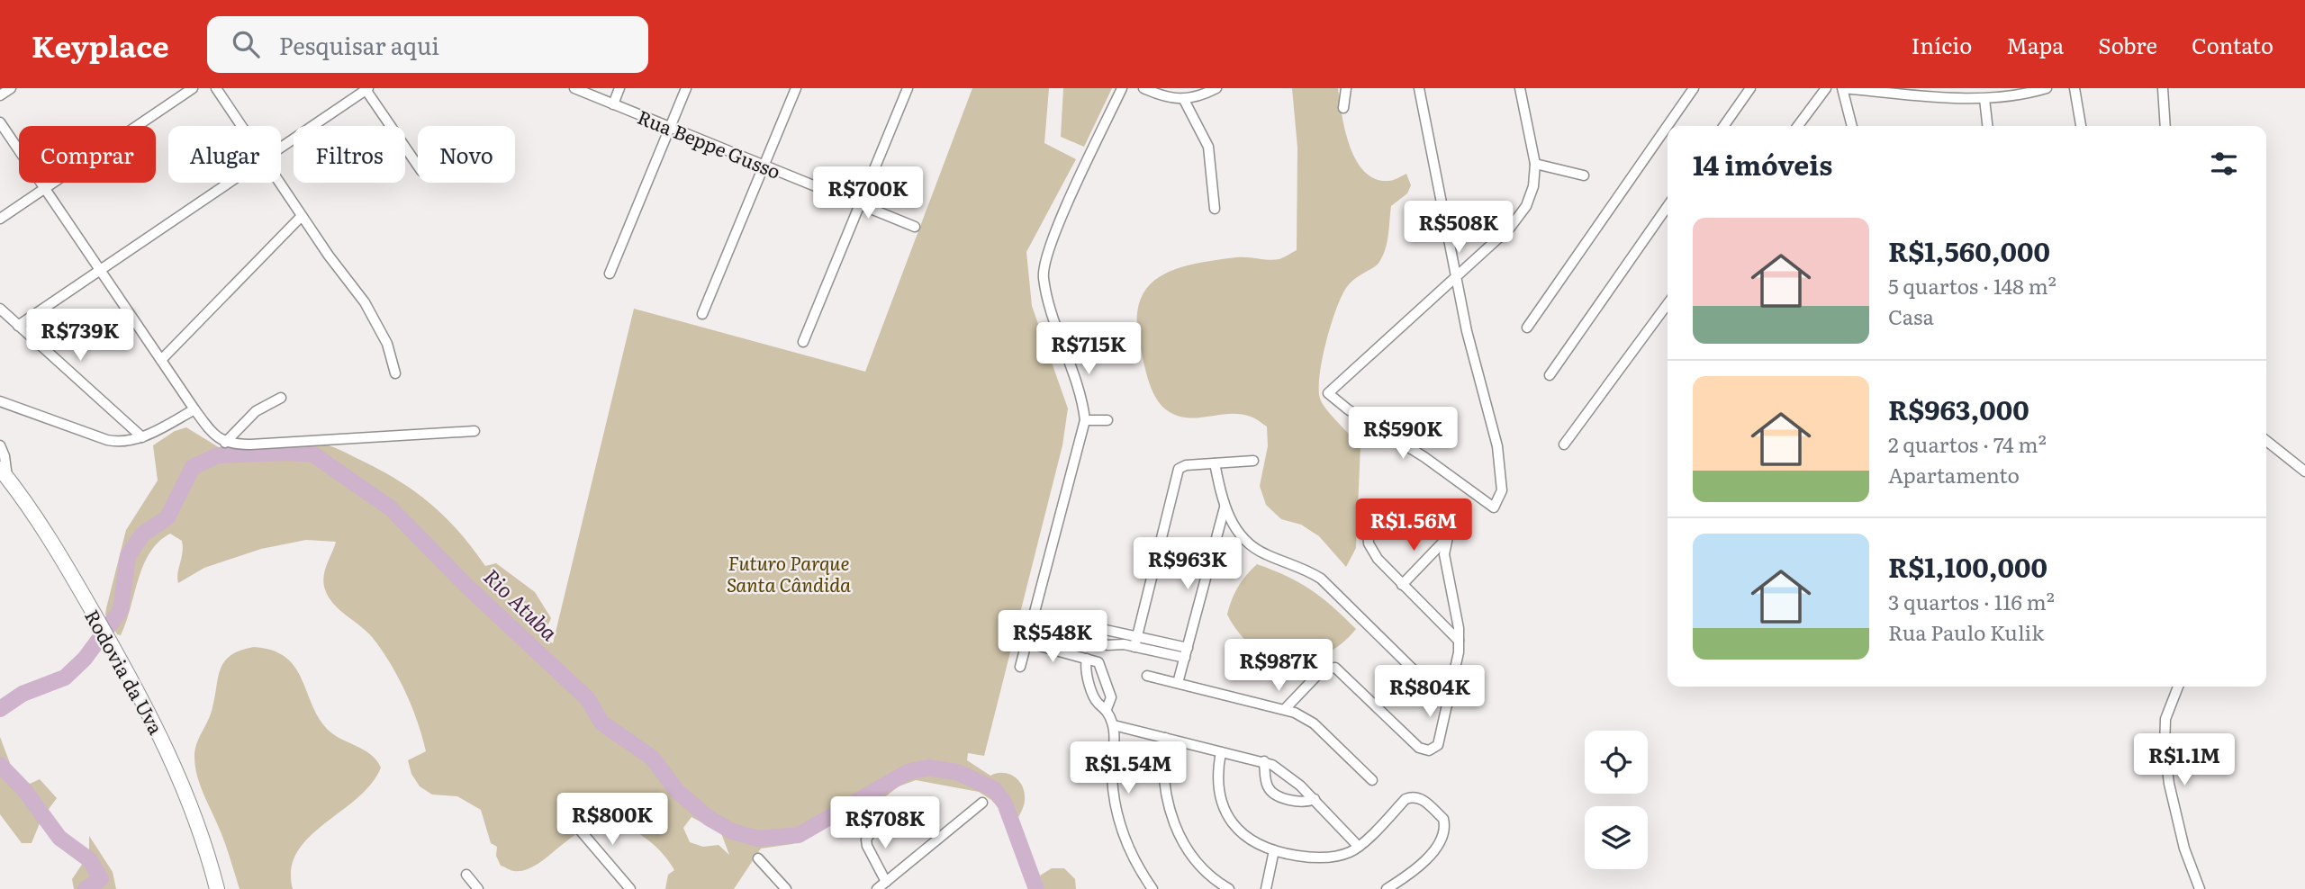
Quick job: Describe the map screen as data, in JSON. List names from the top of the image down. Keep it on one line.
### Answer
{"streets":{"highway":["Rodovia da Uva"],"street":["Rua Beppe Gusso"]},"water":["Rio Atuba"],"parks":["Futuro Parque Santa Cândida"],"page":{"header":"Keyplace","search":"Pesquisar aqui","nav":["Início","Mapa","Sobre","Contato"],"chip":["Comprar","Alugar","Filtros","Novo"],"heading":"14 imóveis","price":["R$700K","R$508K","R$739K","R$715K","R$590K","R$1.56M","R$963K","R$548K","R$987K","R$804K","R$1.1M","R$1.54M","R$800K","R$708K"],"list":[{"name":"R$1,560,000","note":"5 quartos · 148 m² · Casa"},{"name":"R$963,000","note":"2 quartos · 74 m² · Apartamento"},{"name":"R$1,100,000","note":"3 quartos · 116 m² · Rua Paulo Kulik"}]}}
